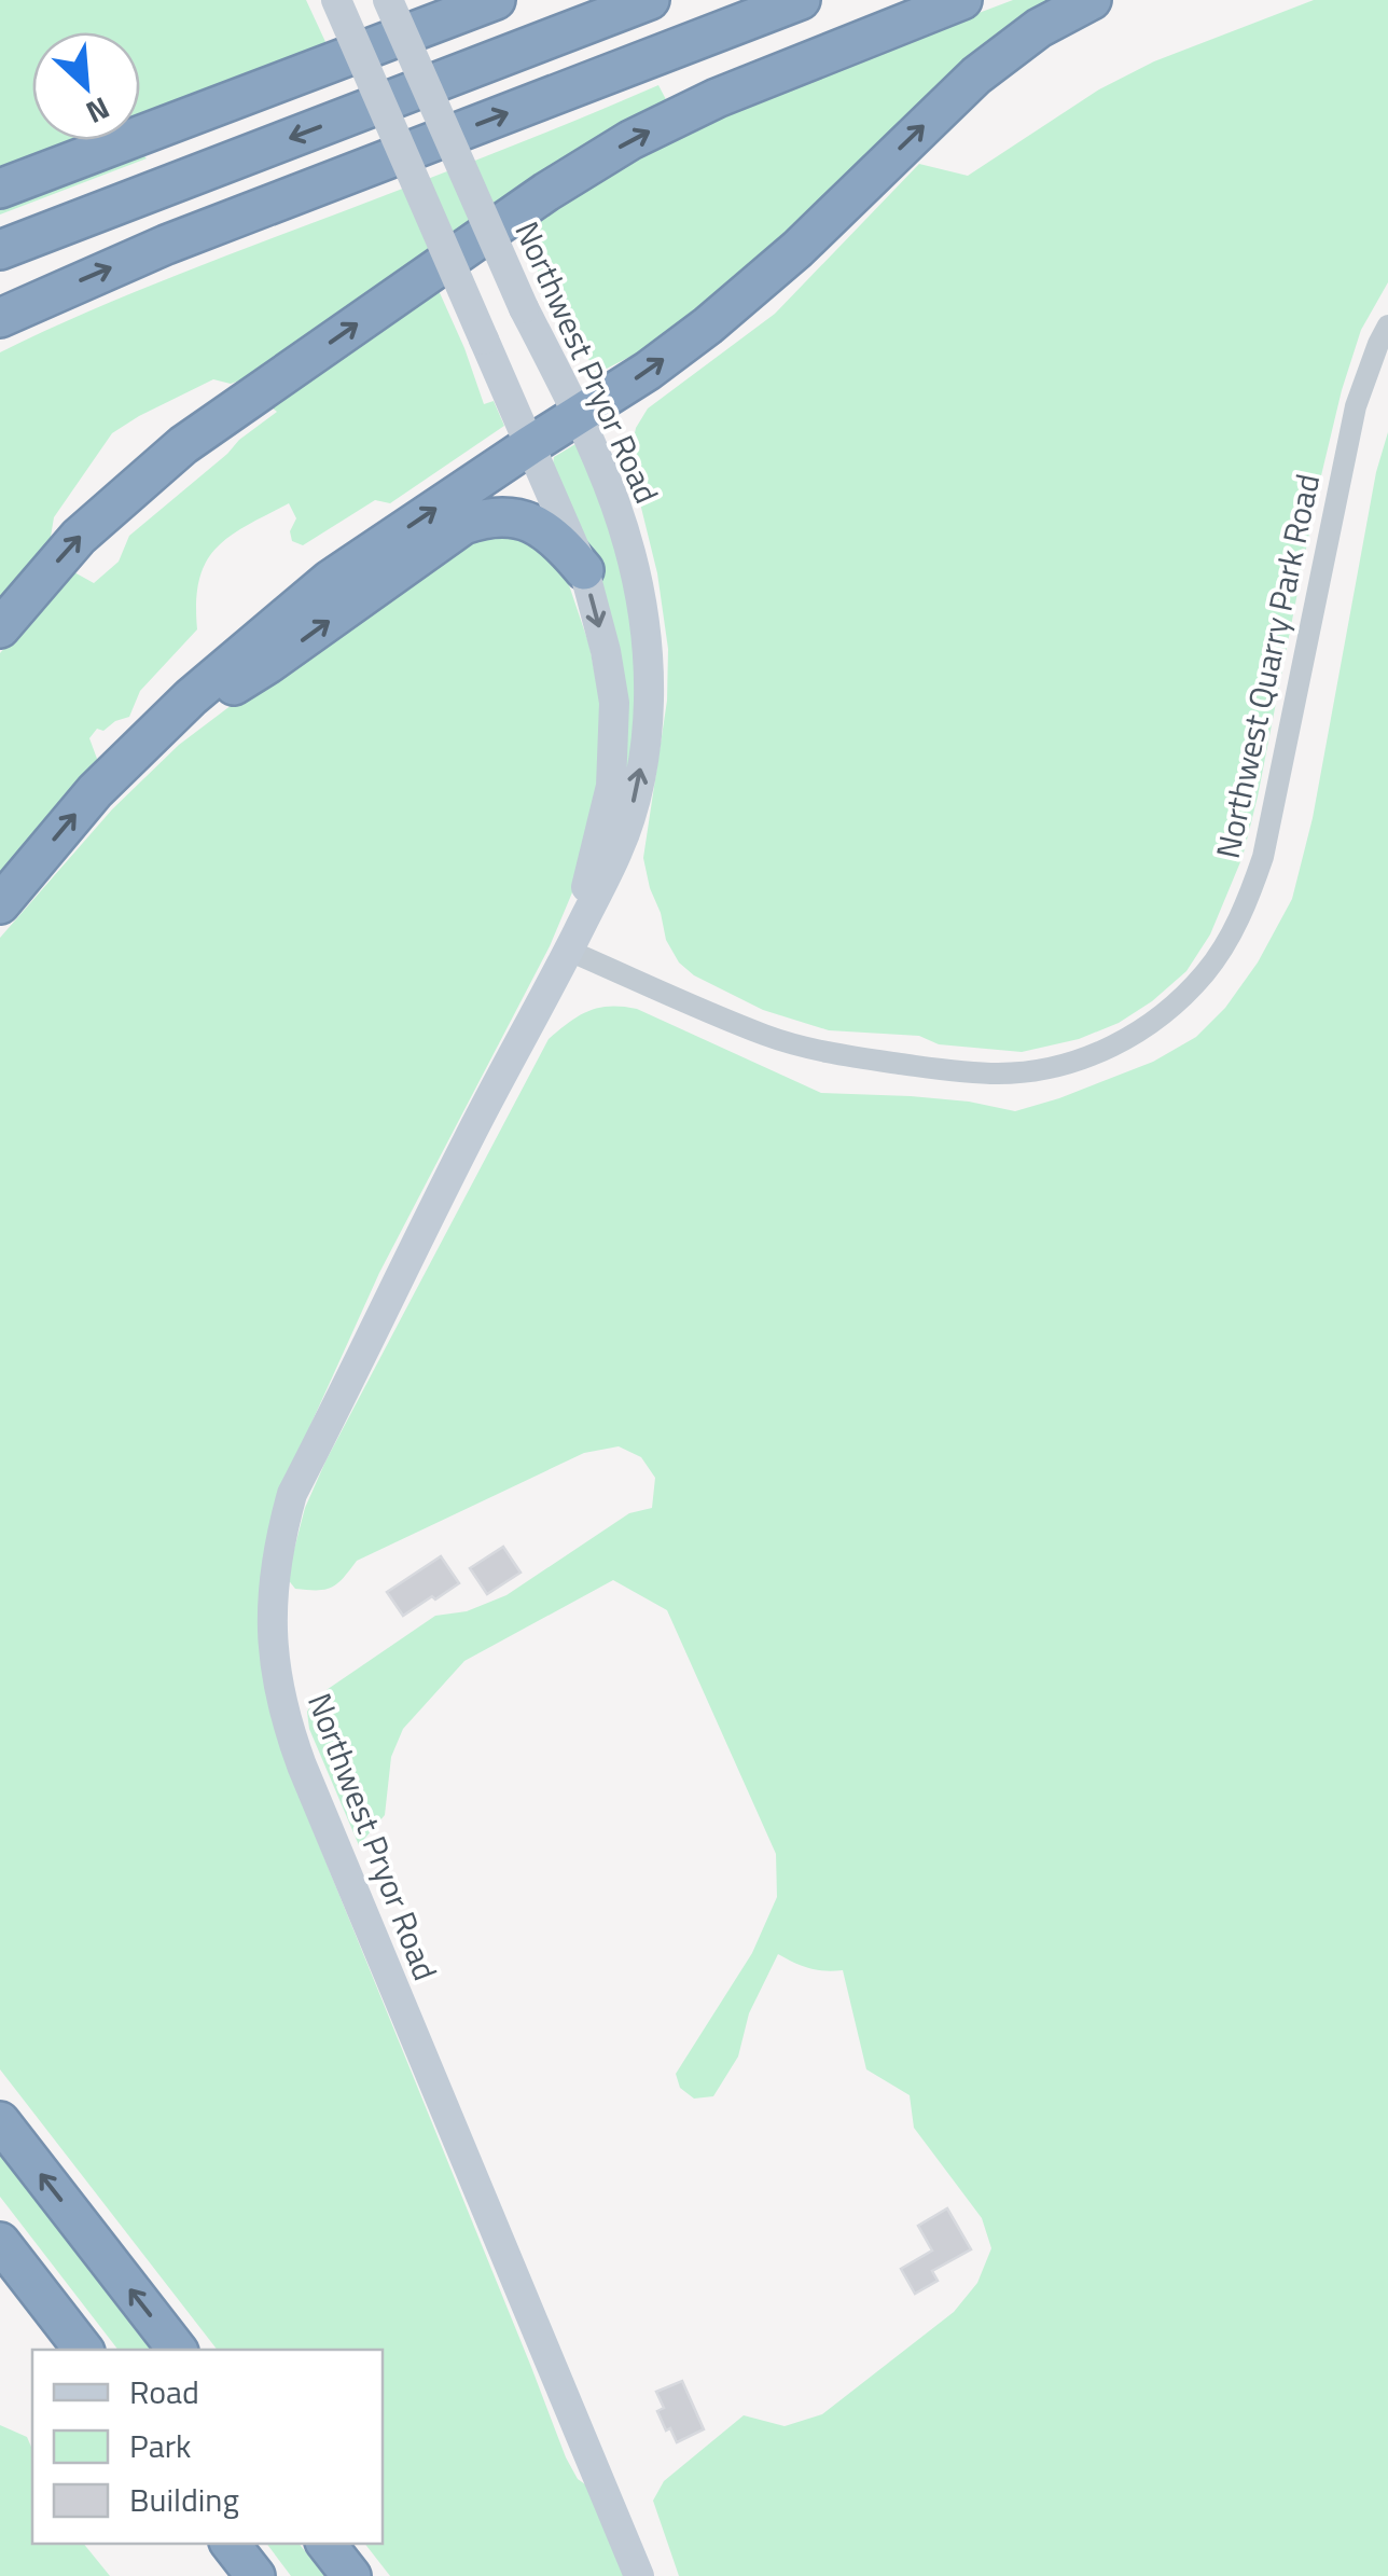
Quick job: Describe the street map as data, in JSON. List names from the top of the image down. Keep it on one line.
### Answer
{"streets":{"main road":["Northwest Pryor Road"],"street":["Northwest Quarry Park Road"]},"crossings":[["Northwest Pryor Road","Northwest Quarry Park Road"]],"legend":["Road","Park","Building"],"north":"bottom right"}
